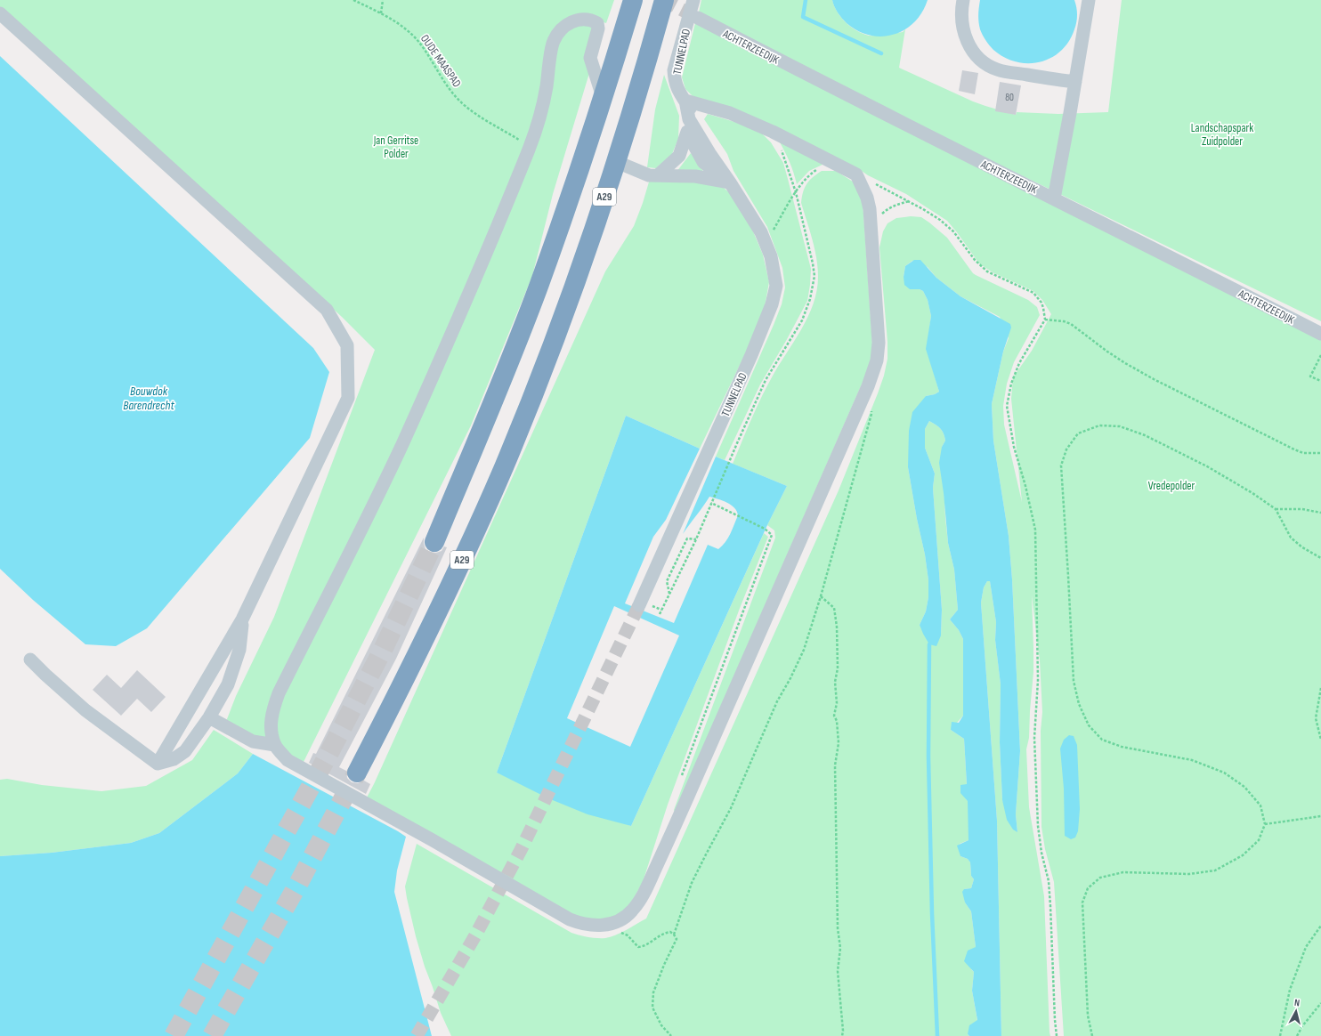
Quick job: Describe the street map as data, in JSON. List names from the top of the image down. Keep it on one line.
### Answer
{"streets":{"highway":["A29"],"street":["ACHTERZEEDIJK","TUNNELPAD"],"path":["OUDE MAASPAD"]},"water":["Bouwdok Barendrecht"],"parks":["Landschapspark Zuidpolder","Jan Gerritse Polder","Vredepolder"],"house_numbers":["80"],"north":"top"}
